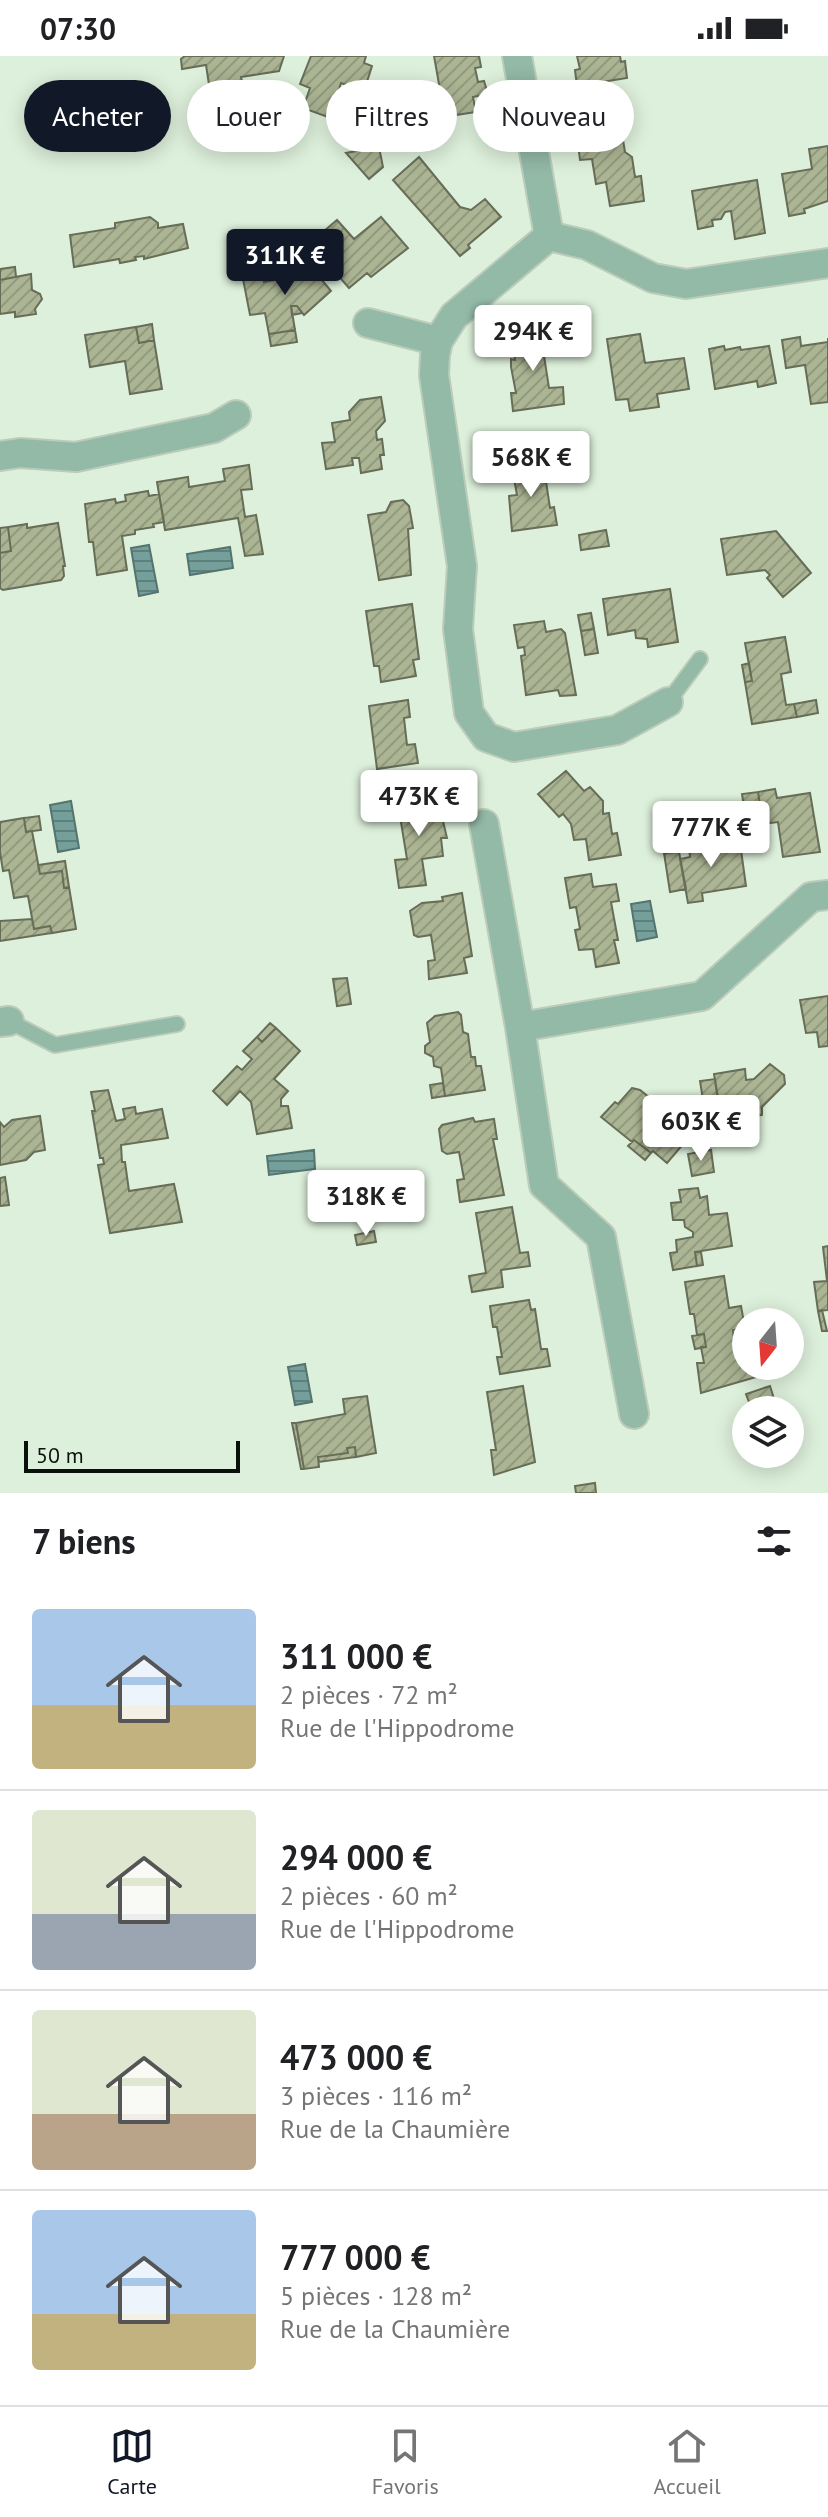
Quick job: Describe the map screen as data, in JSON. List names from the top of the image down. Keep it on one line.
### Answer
{"scale_bar":"50 m","north":"bottom","page":{"status":"07:30","chip":["Acheter","Louer","Filtres","Nouveau"],"price":["311K €","294K €","568K €","473K €","777K €","603K €","318K €"],"scale":"50 m","heading":"7 biens","list":[{"name":"311 000 €","note":"2 pièces · 72 m² · Rue de l'Hippodrome"},{"name":"294 000 €","note":"2 pièces · 60 m² · Rue de l'Hippodrome"},{"name":"473 000 €","note":"3 pièces · 116 m² · Rue de la Chaumière"},{"name":"777 000 €","note":"5 pièces · 128 m² · Rue de la Chaumière"}],"tabs":["Carte","Favoris","Accueil"]}}
